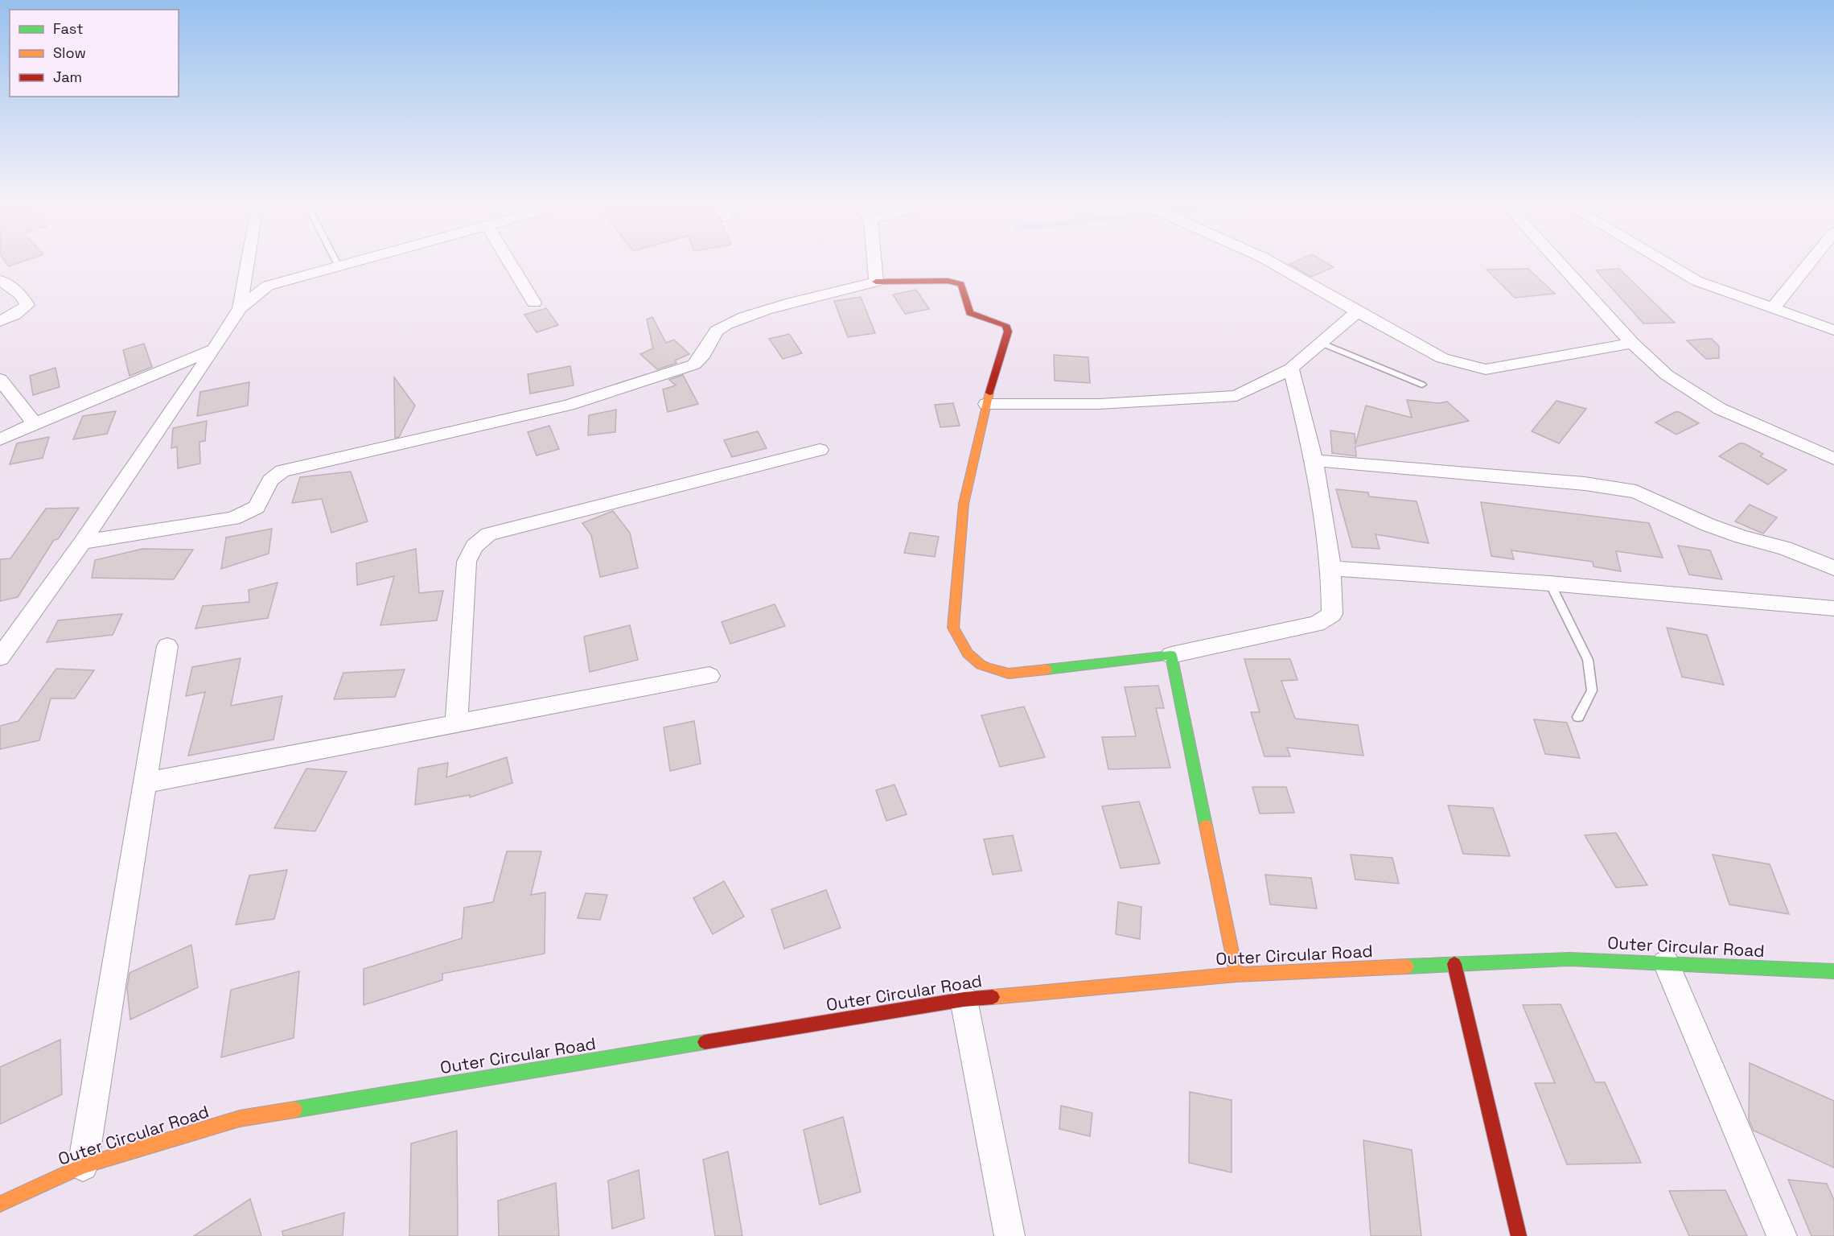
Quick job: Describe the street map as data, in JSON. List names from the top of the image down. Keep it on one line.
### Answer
{"streets":{"street":["Outer Circular Road"]},"legend":["Fast","Slow","Jam"]}
